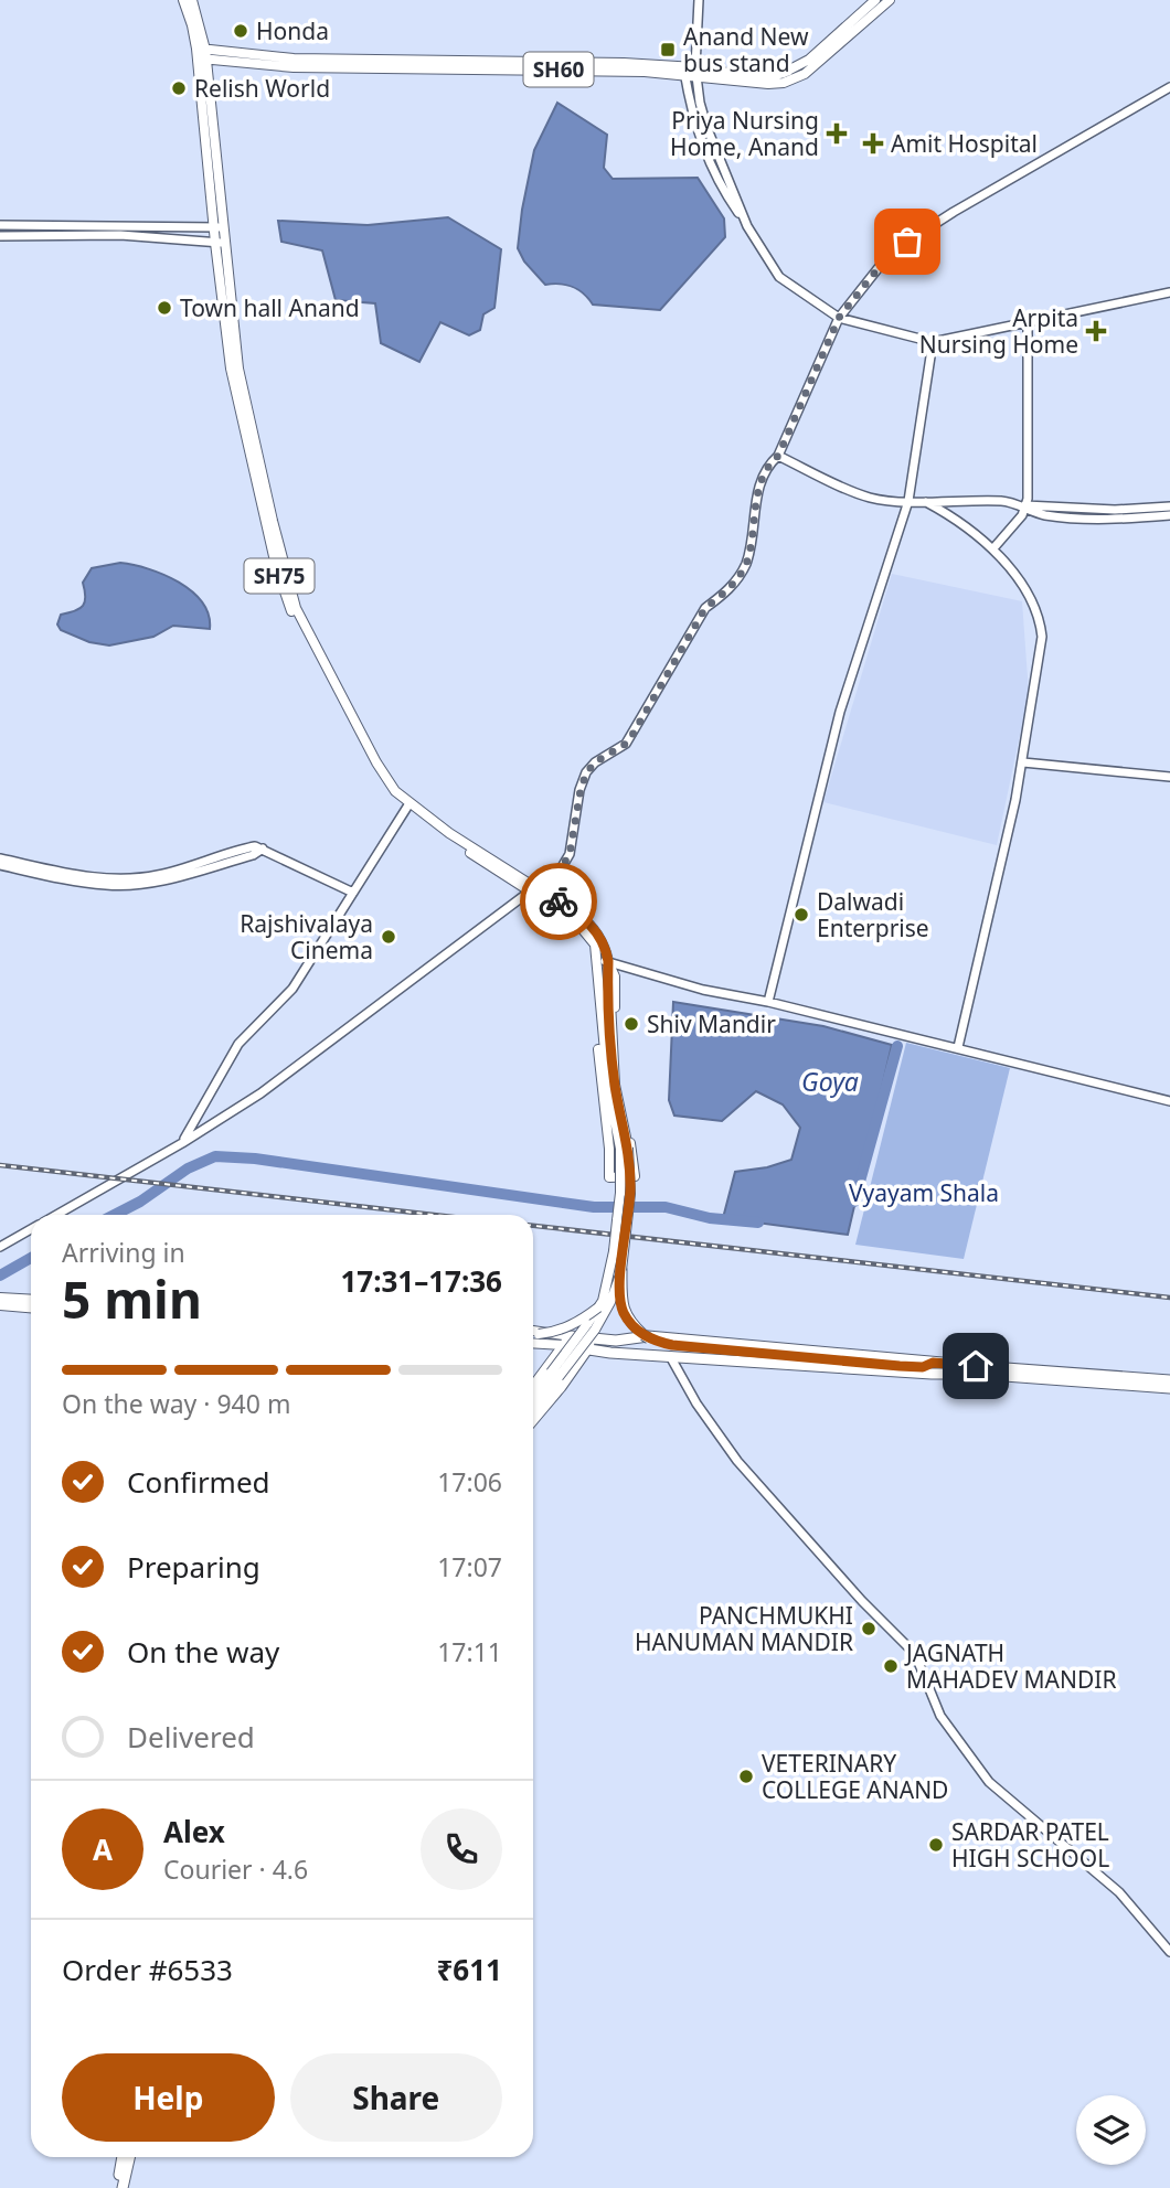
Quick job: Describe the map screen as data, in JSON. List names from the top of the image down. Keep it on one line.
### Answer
{"streets":{"main road":["SH60","SH75"]},"crossings":[["SH60","SH75"]],"water":["Goya"],"parks":["Vyayam Shala"],"places":{"other":["Honda","Relish World","Town hall Anand","Dalwadi Enterprise","Rajshivalaya Cinema","Shiv Mandir","PANCHMUKHI HANUMAN MANDIR","JAGNATH MAHADEV MANDIR","VETERINARY COLLEGE ANAND","SARDAR PATEL HIGH SCHOOL"],"transit":["Anand New bus stand"],"health":["Priya Nursing Home, Anand","Amit Hospital","Arpita Nursing Home"]},"page":{"heading":["5 min","Arriving in","17:31–17:36"],"panel":["Alex","Courier · 4.6","Order #6533","₹611"],"bar":"On the way · 940 m","list":[["Confirmed","17:06"],["Preparing","17:07"],["On the way","17:11"],"Delivered"],"round":"A","buttons":["Help","Share"]}}
